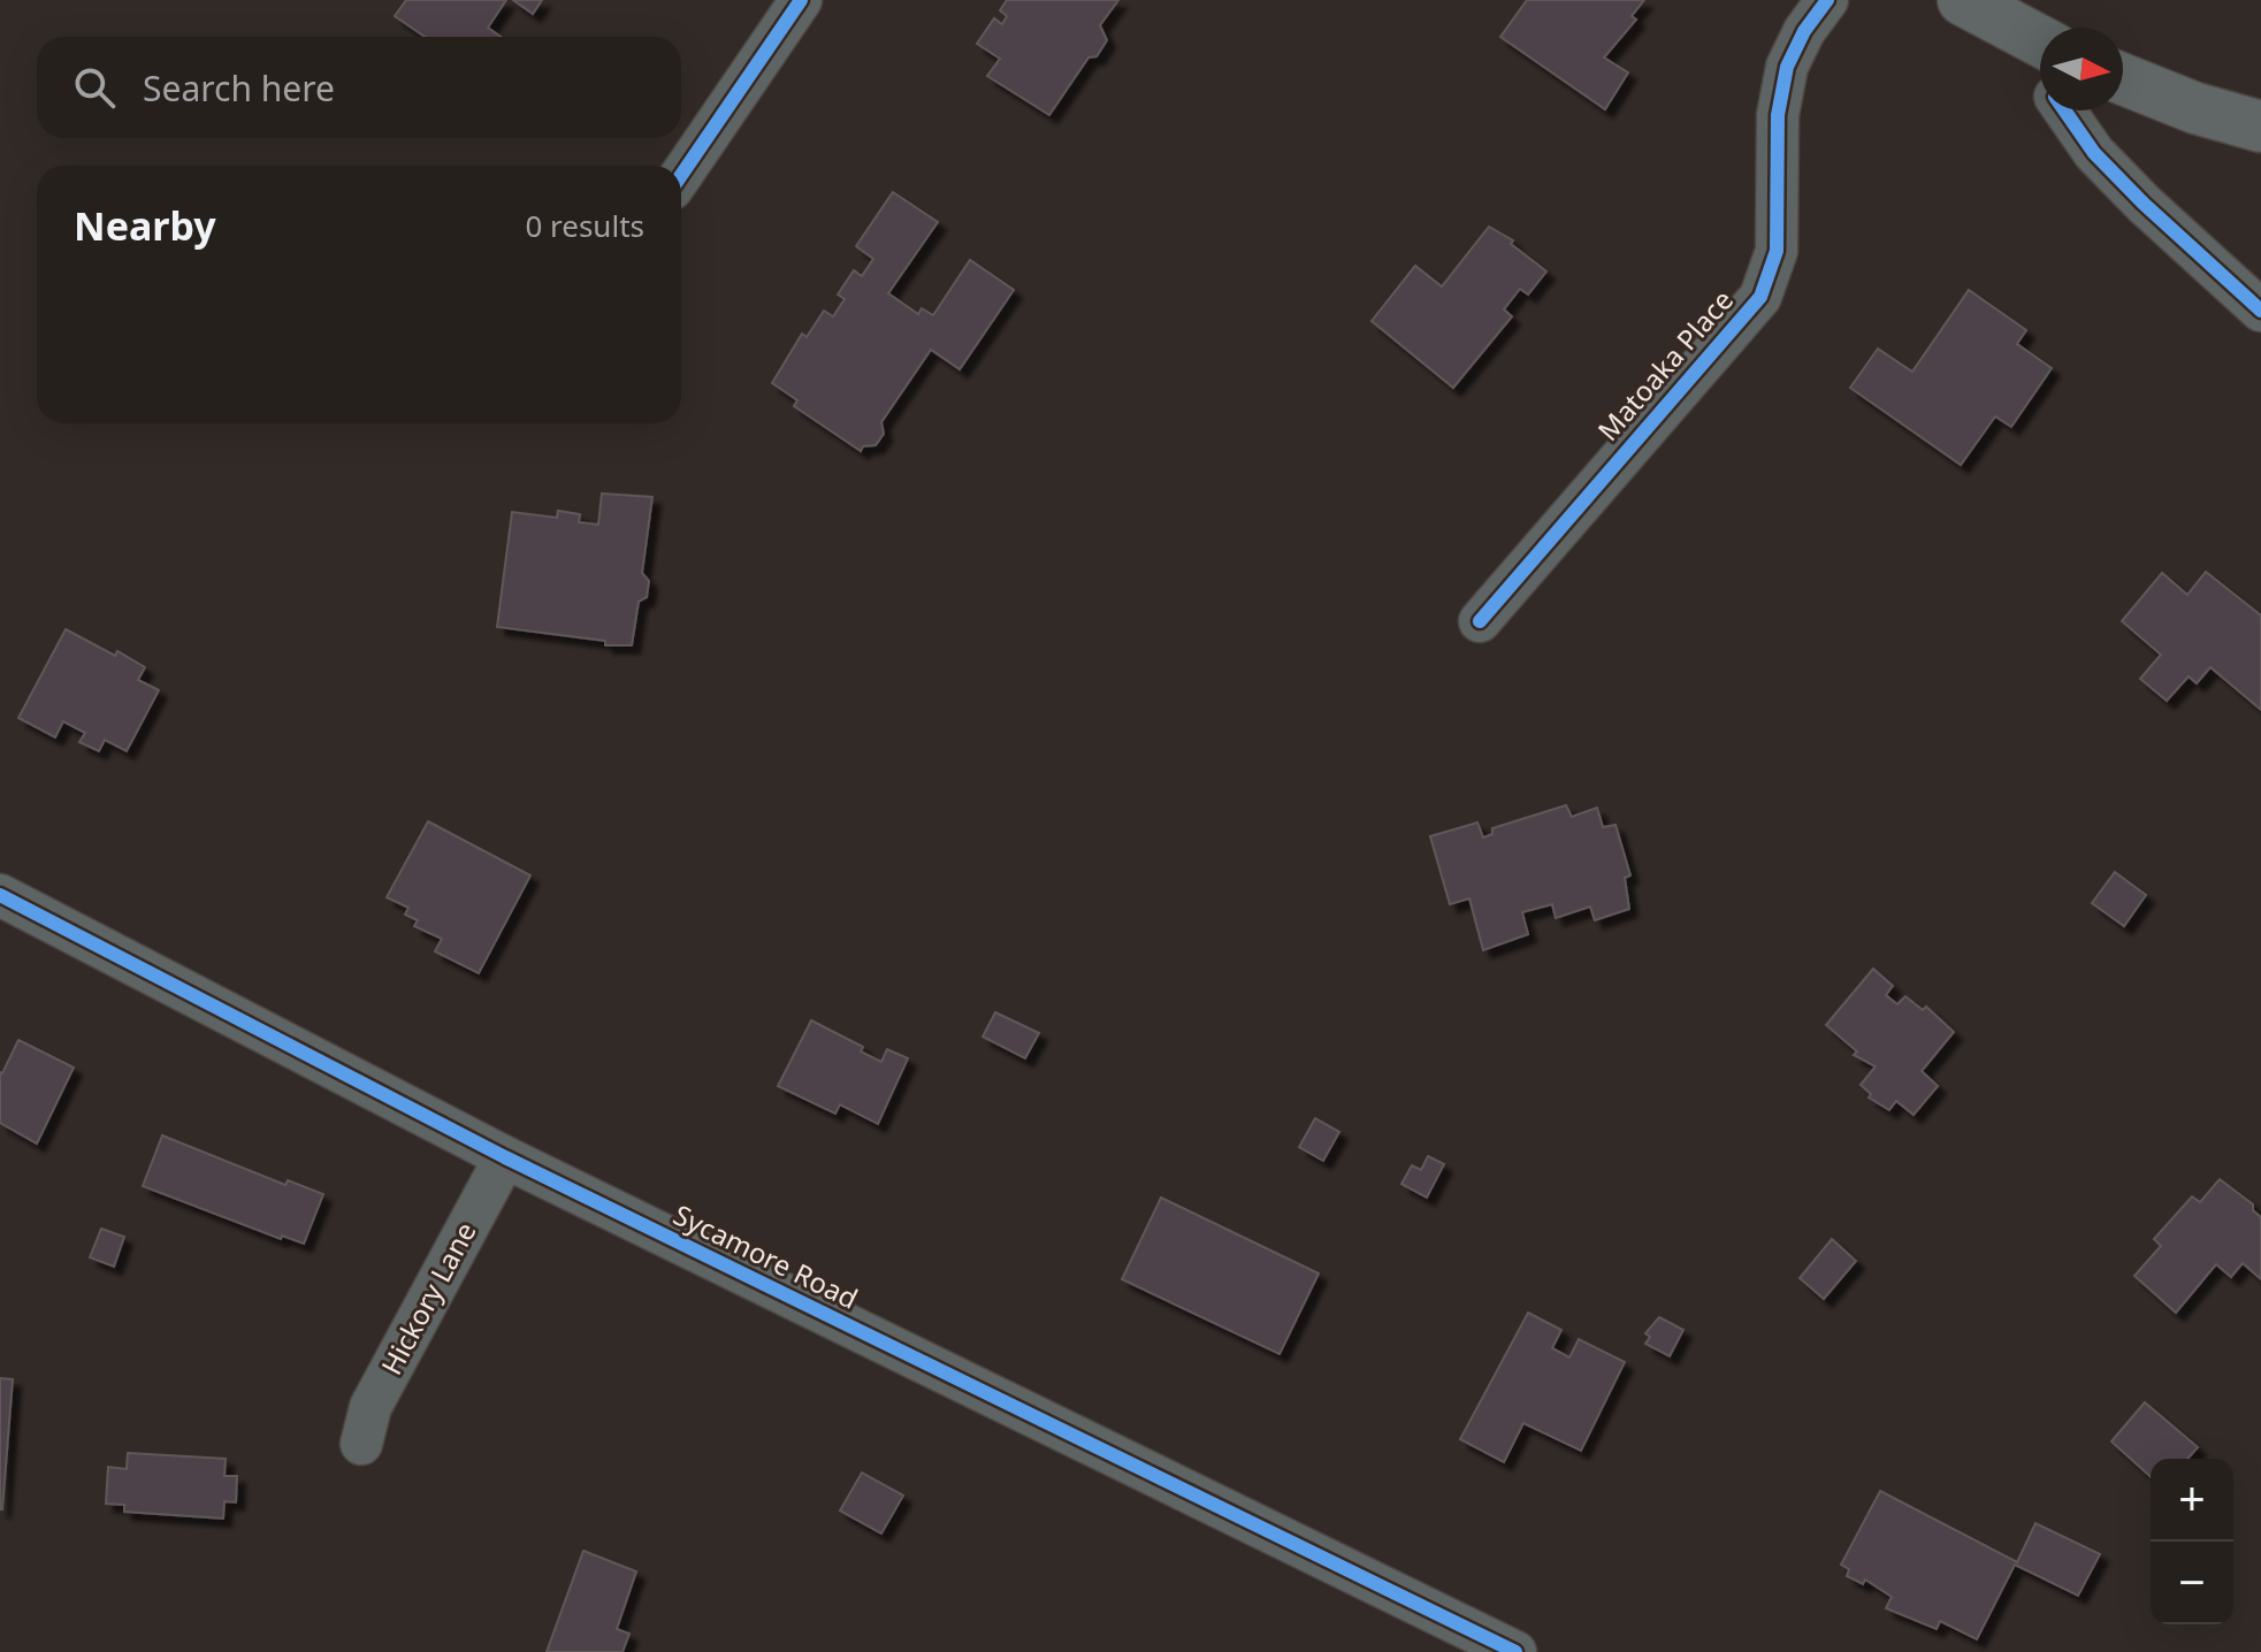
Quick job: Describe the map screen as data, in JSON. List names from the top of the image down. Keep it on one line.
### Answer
{"streets":{"street":["Matoaka Place","Sycamore Road","Hickory Lane"]},"crossings":[["Sycamore Road","Hickory Lane"]],"north":"right","page":{"search":"Search here","heading":["Nearby","0 results"],"map_buttons":["+","−"]}}
